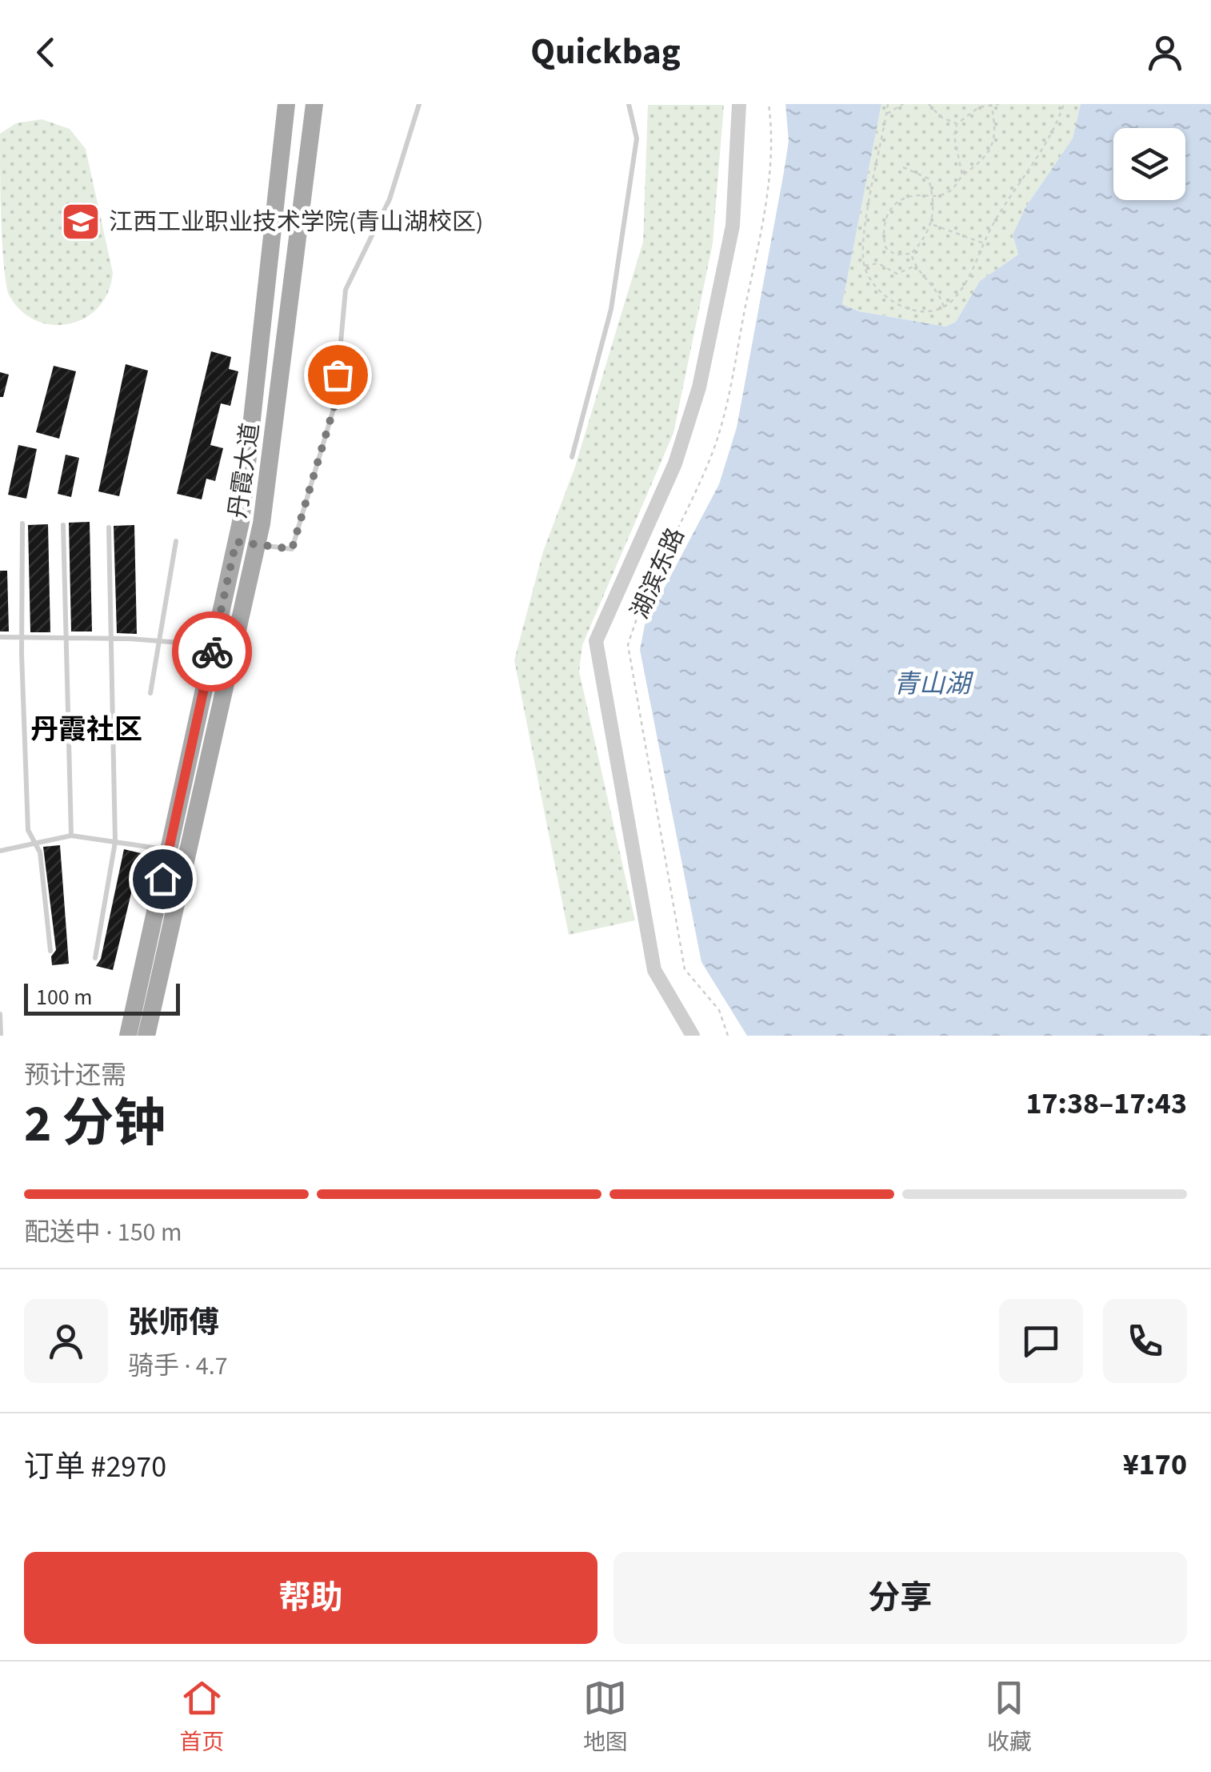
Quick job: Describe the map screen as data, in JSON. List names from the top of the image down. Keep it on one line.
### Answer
{"streets":{"main road":["丹霞大道"],"street":["湖滨东路"]},"districts":["丹霞社区"],"water":["青山湖"],"places":{"school or university":["江西工业职业技术学院(青山湖校区)"]},"scale_bar":"100 m","page":{"header":"Quickbag","scale":"100 m","heading":["2 分钟","预计还需","17:38–17:43"],"panel":["张师傅","骑手 · 4.7","订单 #2970","¥170"],"bar":"配送中 · 150 m","buttons":["帮助","分享"],"tabs":["首页","地图","收藏"]}}
